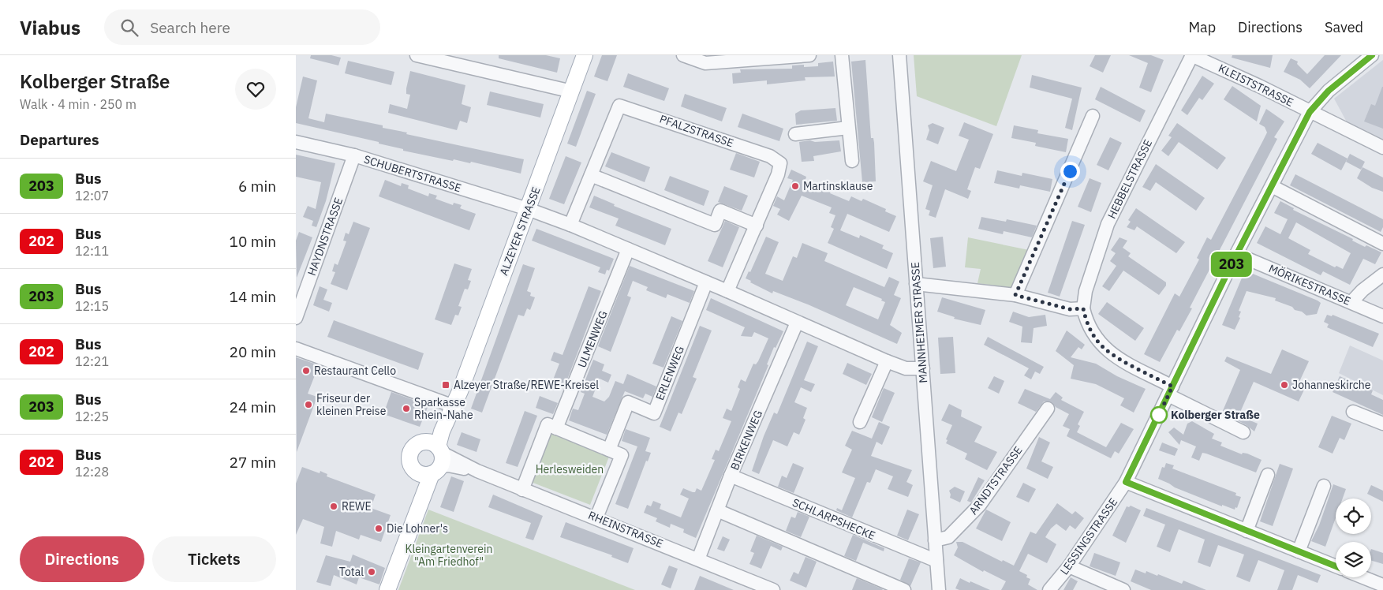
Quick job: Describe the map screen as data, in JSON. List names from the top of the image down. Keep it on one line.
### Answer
{"streets":{"main road":["ALZEYER STRASSE"],"street":["KLEISTSTRASSE","PFALZSTRASSE","SCHUBERTSTRASSE","HEBBELSTRASSE","HAYDNSTRASSE","MÖRIKESTRASSE","MANNHEIMER STRASSE","ULMENWEG","ERLENWEG","BIRKENWEG","ARNDTSTRASSE","SCHLARPSHECKE","RHEINSTRASSE","LESSINGSTRASSE"]},"crossings":[["KLEISTSTRASSE","HEBBELSTRASSE"],["KLEISTSTRASSE","LESSINGSTRASSE"],["SCHUBERTSTRASSE","ALZEYER STRASSE"],["SCHUBERTSTRASSE","HAYDNSTRASSE"],["ALZEYER STRASSE","RHEINSTRASSE"],["MÖRIKESTRASSE","LESSINGSTRASSE"],["MANNHEIMER STRASSE","ARNDTSTRASSE"],["MANNHEIMER STRASSE","SCHLARPSHECKE"],["BIRKENWEG","SCHLARPSHECKE"],["BIRKENWEG","RHEINSTRASSE"]],"parks":["Herlesweiden","Kleingartenverein \"Am Friedhof\""],"places":{"other":["Martinsklause","Restaurant Cello","Johanneskirche","Friseur der kleinen Preise","Sparkasse Rhein-Nahe","Kolberger Straße","REWE","Die Lohner's","Total"],"transit":["Alzeyer Straße/REWE-Kreisel"]},"lines":["bus line 203"],"page":{"header":"Viabus","search":"Search here","nav":["Map","Directions","Saved"],"heading":[["Kolberger Straße","Walk · 4 min · 250 m"],"Departures"],"on_map":"203","list":[{"mark":"203","name":"Bus","note":"12:07","value":"6 min"},{"mark":"202","name":"Bus","note":"12:11","value":"10 min"},{"mark":"203","name":"Bus","note":"12:15","value":"14 min"},{"mark":"202","name":"Bus","note":"12:21","value":"20 min"},{"mark":"203","name":"Bus","note":"12:25","value":"24 min"},{"mark":"202","name":"Bus","note":"12:28","value":"27 min"}],"buttons":["Directions","Tickets"]}}
